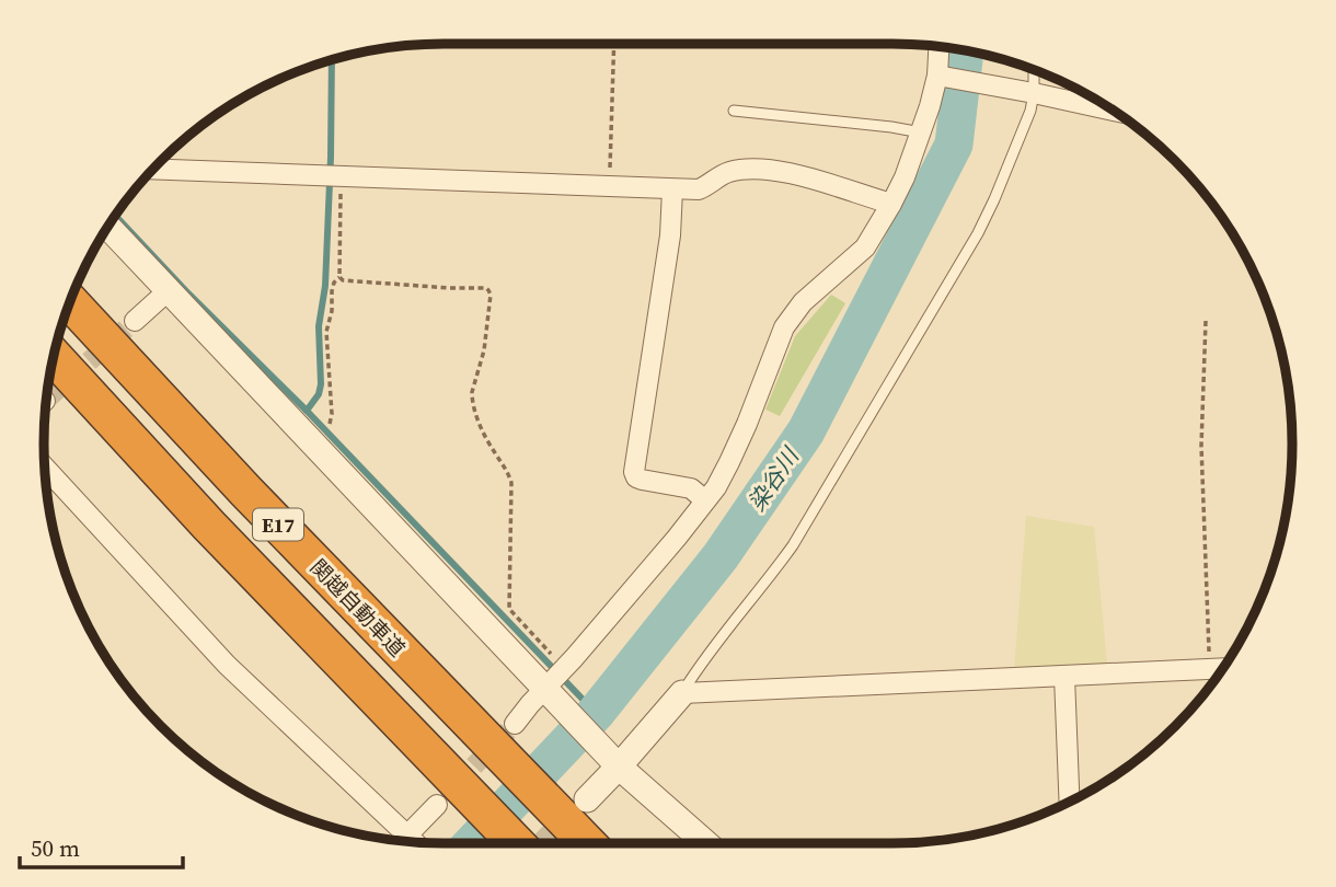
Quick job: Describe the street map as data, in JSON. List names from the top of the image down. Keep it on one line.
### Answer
{"streets":{"highway":["E17","関越自動車道"]},"crossings":[["E17","関越自動車道"]],"water":["染谷川"],"scale_bar":"50 m"}
